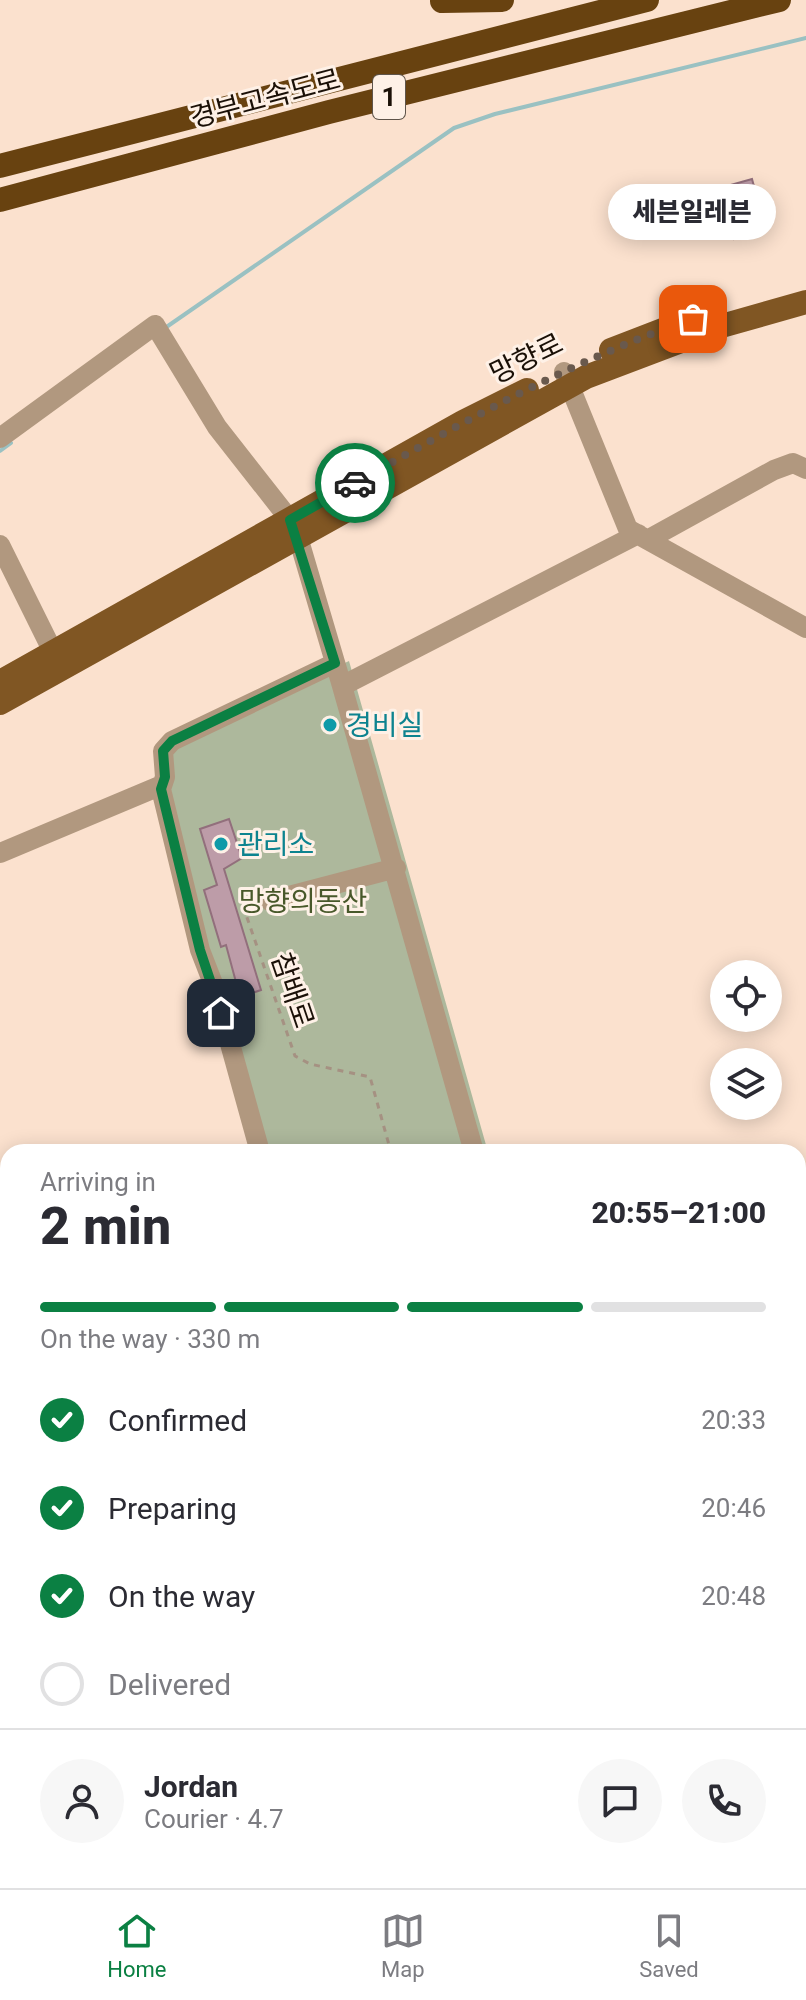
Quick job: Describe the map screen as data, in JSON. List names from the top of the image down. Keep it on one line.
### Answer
{"streets":{"highway":["1","경부고속도로"],"main road":["망향로"],"path":["참배로"]},"parks":["망향의동산"],"places":["세븐일레븐","경비실","관리소"],"page":{"bubble":"세븐일레븐","heading":["2 min","Arriving in","20:55–21:00"],"panel":["Jordan","Courier · 4.7"],"bar":"On the way · 330 m","list":[["Confirmed","20:33"],["Preparing","20:46"],["On the way","20:48"],"Delivered"],"tabs":["Home","Map","Saved"]}}
